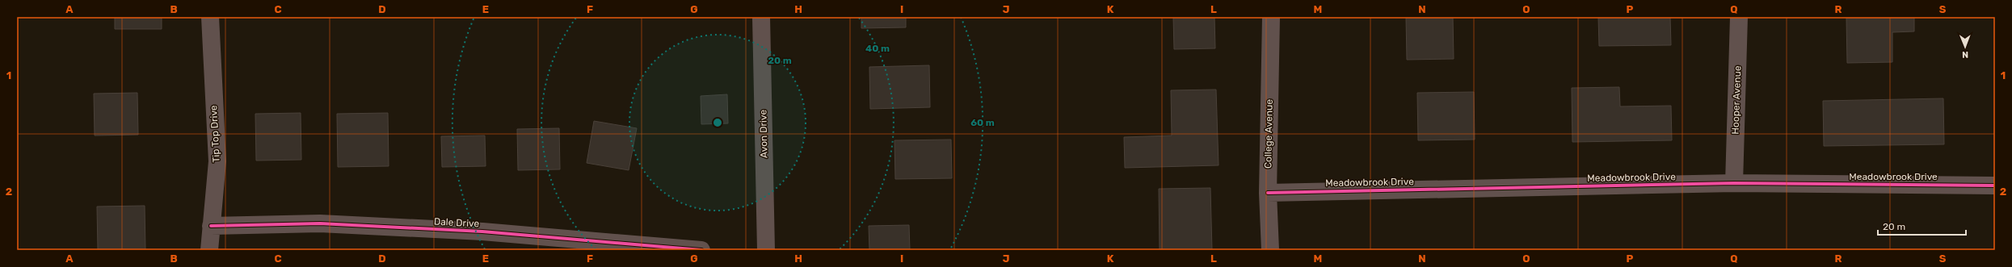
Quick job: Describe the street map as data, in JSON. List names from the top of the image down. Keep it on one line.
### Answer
{"streets":{"street":["Hooper Avenue","Tip Top Drive","Avon Drive","College Avenue","Meadowbrook Drive","Dale Drive"]},"crossings":[["Hooper Avenue","Meadowbrook Drive"],["Tip Top Drive","Dale Drive"],["College Avenue","Meadowbrook Drive"]],"scale_bar":"20 m","north":"bottom","grid":{"columns":["A","B","C","D","E","F","G","H","I","J","K","L","M","N","O","P","Q","R","S"],"rows":["1","2"]},"rings":["40 m","20 m","60 m"]}
